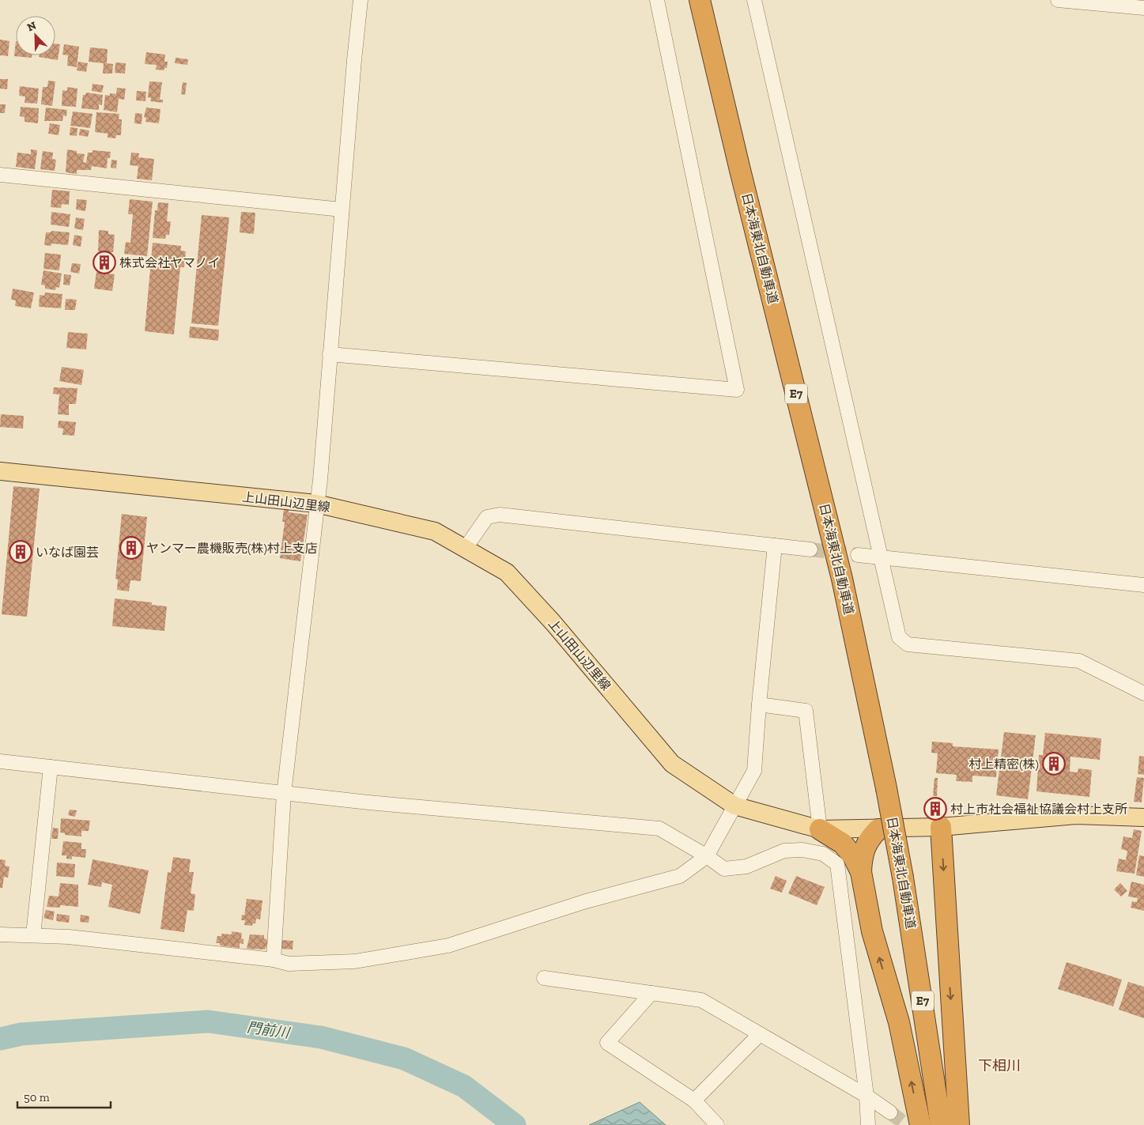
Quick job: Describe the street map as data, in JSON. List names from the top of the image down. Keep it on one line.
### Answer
{"streets":{"highway":["日本海東北自動車道","E7"],"main road":["上山田山辺里線"]},"districts":["下相川"],"water":["門前川"],"places":{"building":["株式会社ヤマノイ","ヤンマー農機販売(株)村上支店","いなば園芸","村上精密(株)","村上市社会福祉協議会村上支所"]},"scale_bar":"50 m","north":"top left"}
